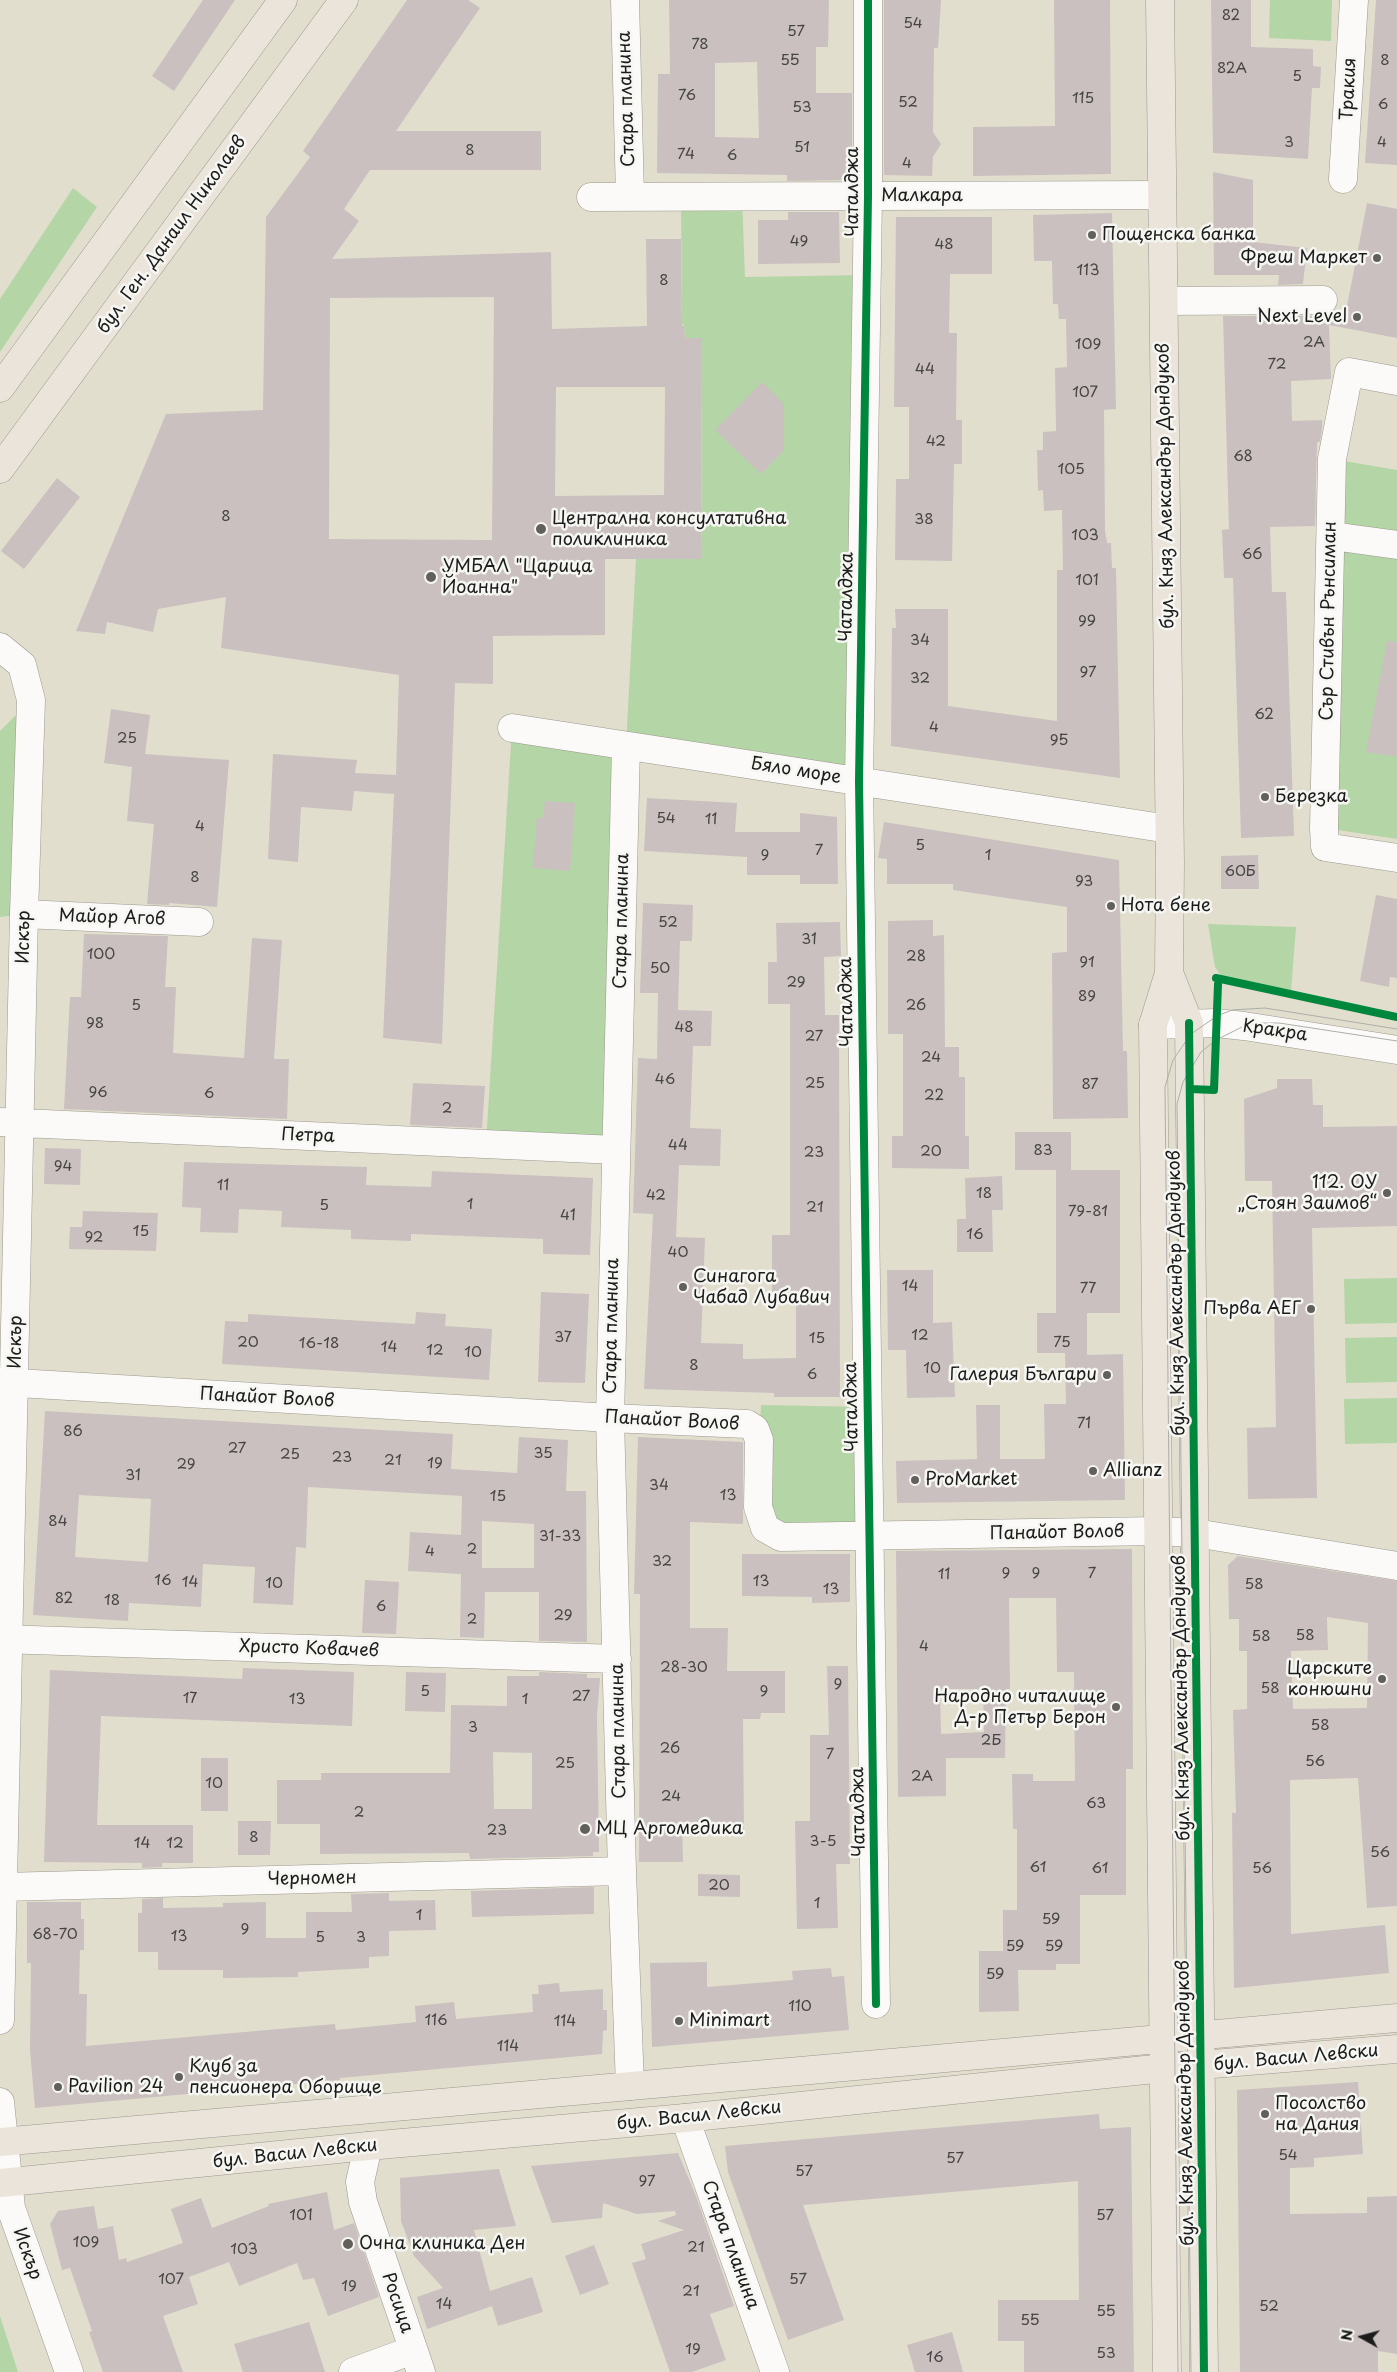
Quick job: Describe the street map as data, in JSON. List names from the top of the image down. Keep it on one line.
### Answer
{"streets":{"main road":["бул. Ген. Данаил Николаев","бул. Княз Александър Дондуков","бул. Васил Левски"],"street":["Тракия","Стара планина","Чаталджа","Малкара","Сър Стивън Рънсиман","Бяло море","Майор Агов","Искър","Кракра","Петра","Панайот Волов","Христо Ковачев","Черномен","Росица"]},"crossings":[["Стара планина","Малкара"],["Стара планина","Бяло море"],["Стара планина","Петра"],["Стара планина","Панайот Волов"],["Стара планина","Христо Ковачев"],["Стара планина","Черномен"],["Стара планина","бул. Васил Левски"],["Чаталджа","Малкара"],["Чаталджа","Бяло море"],["Чаталджа","Панайот Волов"],["Малкара","бул. Княз Александър Дондуков"],["бул. Княз Александър Дондуков","Бяло море"],["бул. Княз Александър Дондуков","Кракра"],["бул. Княз Александър Дондуков","Панайот Волов"],["бул. Княз Александър Дондуков","бул. Васил Левски"],["Майор Агов","Искър"],["Искър","Петра"],["Искър","Панайот Волов"],["Искър","Христо Ковачев"],["Искър","Черномен"],["Искър","бул. Васил Левски"],["бул. Васил Левски","Росица"]],"places":["Пощенска банка","Фреш Маркет","Next Level","Централна консултативна поликлиника","УМБАЛ \"Царица Йоанна\"","Березка","Нота бене","112. ОУ „Стоян Заимов“","Синагога Чабад Лубавич","Първа АЕГ","Галерия Българи","Allianz","ProMarket","Царските конюшни","Народно читалище Д-р Петър Берон","МЦ Аргомедика","Minimart","Клуб за пенсионера Оборище","Pavilion 24","Посолство на Дания","Очна клиника Ден"],"house_numbers":["82","54","57","78","55","8","82А","5","76","115","52","6","53","3","4","51","8","74","6","4","49","48","113","8","2А","109","72","44","107","42","68","105","8","38","103","66","101","99","34","97","32","62","4","25","95","54","11","4","5","7","9","1","60Б","8","93","52","31","100","28","91","50","29","89","5","26","98","48","27","24","46","25","87","96","6","22","2","44","83","20","23","94","11","18","42","1","5","21","79-81","41","15","16","92","40","14","77","12","37","15","20","75","16-18","14","12","10","8","10","6","71","86","27","35","25","23","21","19","29","31","34","13","15","84","31-33","2","4","32","9","9","7","11","16","13","14","10","58","13","82","18","6","29","2","58","58","4","28-30","9","58","5","9","27","17","13","1","58","3","2Б","26","7","56","25","2А","10","24","63","2","23","8","3-5","14","12","56","61","61","56","20","1","1","59","9","68-70","13","5","3","59","59","59","110","116","114","114","54","57","57","97","101","57","109","21","103","107","57","19","21","14","52","55","55","19","53","16"],"north":"left"}
